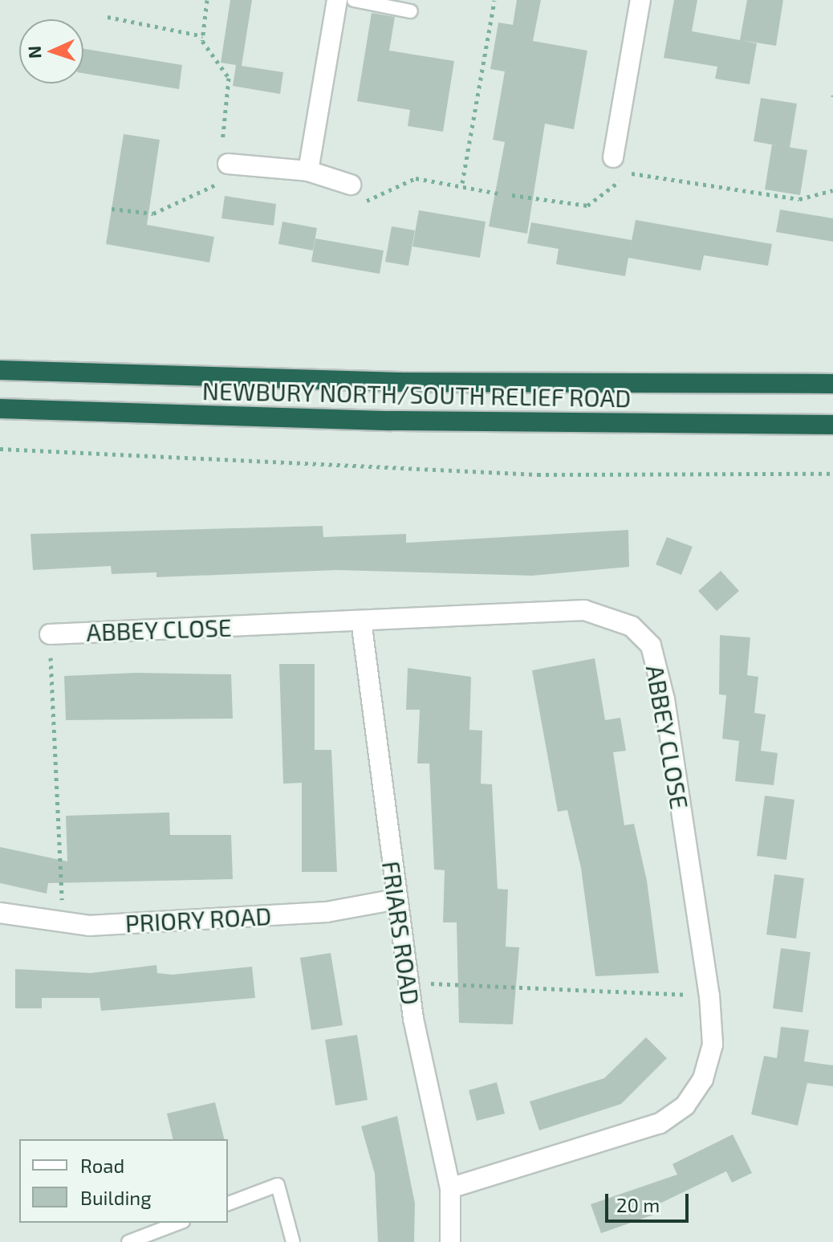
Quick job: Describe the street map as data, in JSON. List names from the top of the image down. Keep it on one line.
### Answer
{"streets":{"highway":["NEWBURY NORTH/SOUTH RELIEF ROAD"],"street":["ABBEY CLOSE","PRIORY ROAD","FRIARS ROAD"]},"crossings":[["ABBEY CLOSE","FRIARS ROAD"],["PRIORY ROAD","FRIARS ROAD"]],"legend":["Road","Building"],"scale_bar":"20 m","north":"left"}
